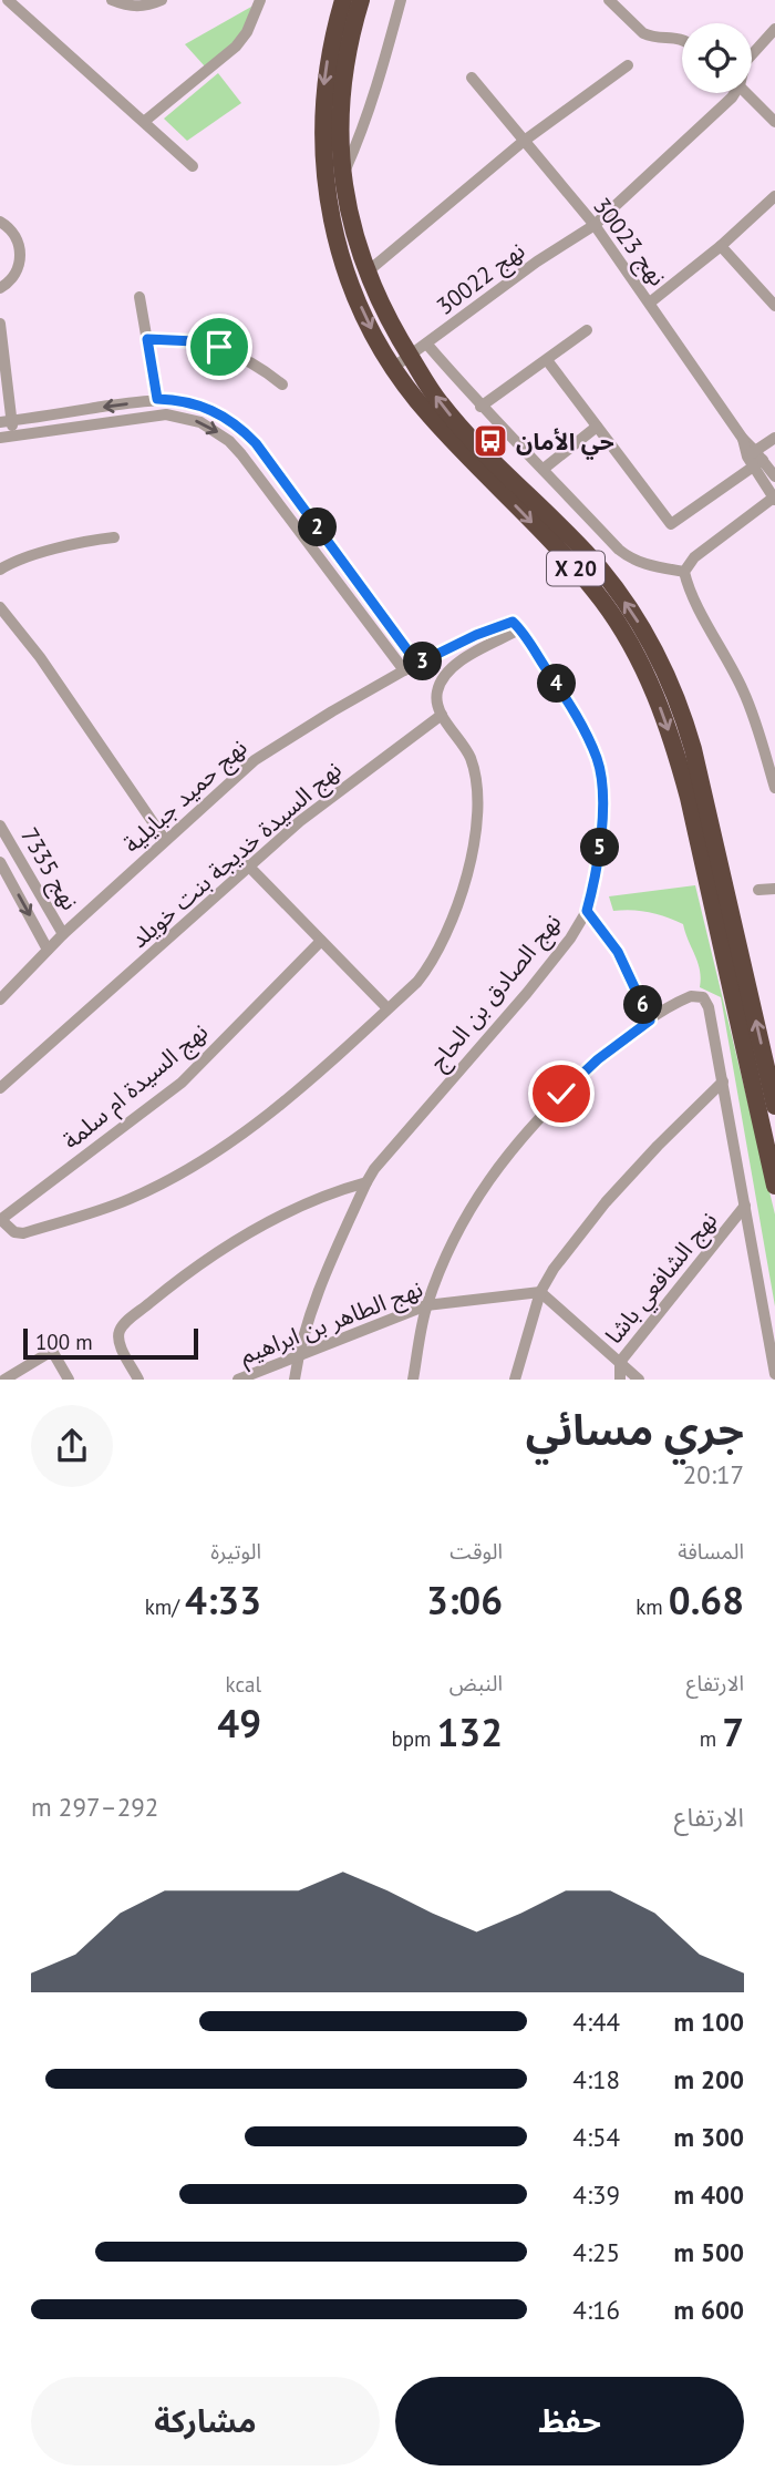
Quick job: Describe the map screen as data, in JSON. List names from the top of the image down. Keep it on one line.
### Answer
{"streets":{"highway":["X 20"],"street":["نهج 30023","نهج 30022","نهج حميد جبايلية","نهج السيدة خديجة بنت خويلد","نهج 7335","نهج الصادق بن الحاج","نهج السيدة ام سلمة","نهج الشافعي باشا","نهج الطاهر بن ابراهيم"]},"crossings":[["نهج 30023","نهج 30022"],["نهج 30022","X 20"],["نهج حميد جبايلية","نهج 7335"],["نهج حميد جبايلية","نهج الصادق بن الحاج"],["نهج الصادق بن الحاج","نهج الطاهر بن ابراهيم"]],"places":{"bus stop":["حي الأمان"]},"scale_bar":"100 m","page":{"pins":["2","3","4","5","6"],"scale":"100 m","heading":["جري مسائي","20:17"],"stats":[["المسافة","0.68 km"],["الوقت","3:06"],["الوتيرة","4:33 /km"],["الارتفاع","7 m"],["النبض","132 bpm"],["kcal","49"]],"chart":["الارتفاع","292–297 m"],"list":[{"name":"100 m","note":"4:44"},{"name":"200 m","note":"4:18"},{"name":"300 m","note":"4:54"},{"name":"400 m","note":"4:39"},{"name":"500 m","note":"4:25"},{"name":"600 m","note":"4:16"}],"buttons":["حفظ","مشاركة"]}}
